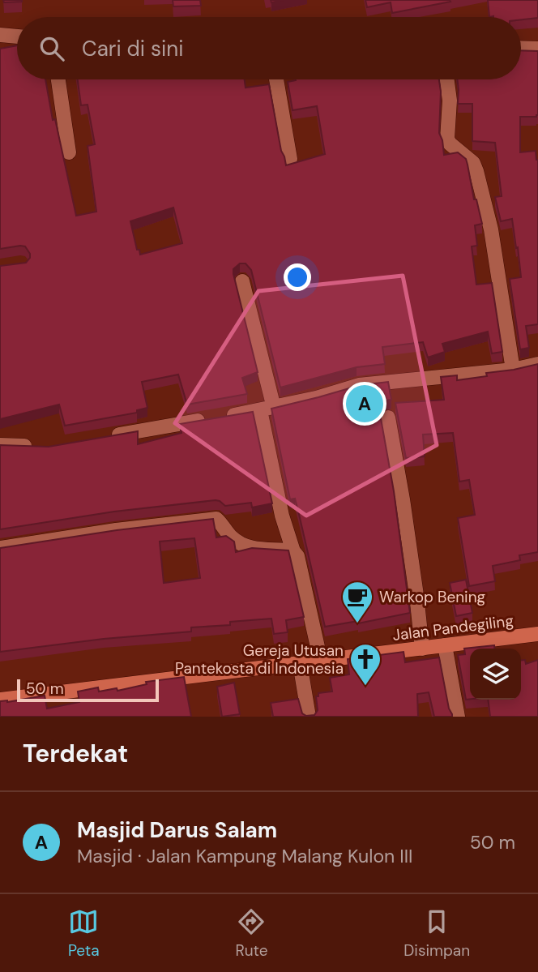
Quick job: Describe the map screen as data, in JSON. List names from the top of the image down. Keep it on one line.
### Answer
{"streets":{"main road":["Jalan Pandegiling"]},"places":{"cafe":["Warkop Bening"],"church":["Gereja Utusan Pantekosta di Indonesia"]},"scale_bar":"50 m","page":{"search":"Cari di sini","pins":"A","scale":"50 m","heading":"Terdekat","list":[{"mark":"A","name":"Masjid Darus Salam","note":"Masjid · Jalan Kampung Malang Kulon III","value":"50 m"}],"nav":["Peta","Rute","Disimpan"]}}
